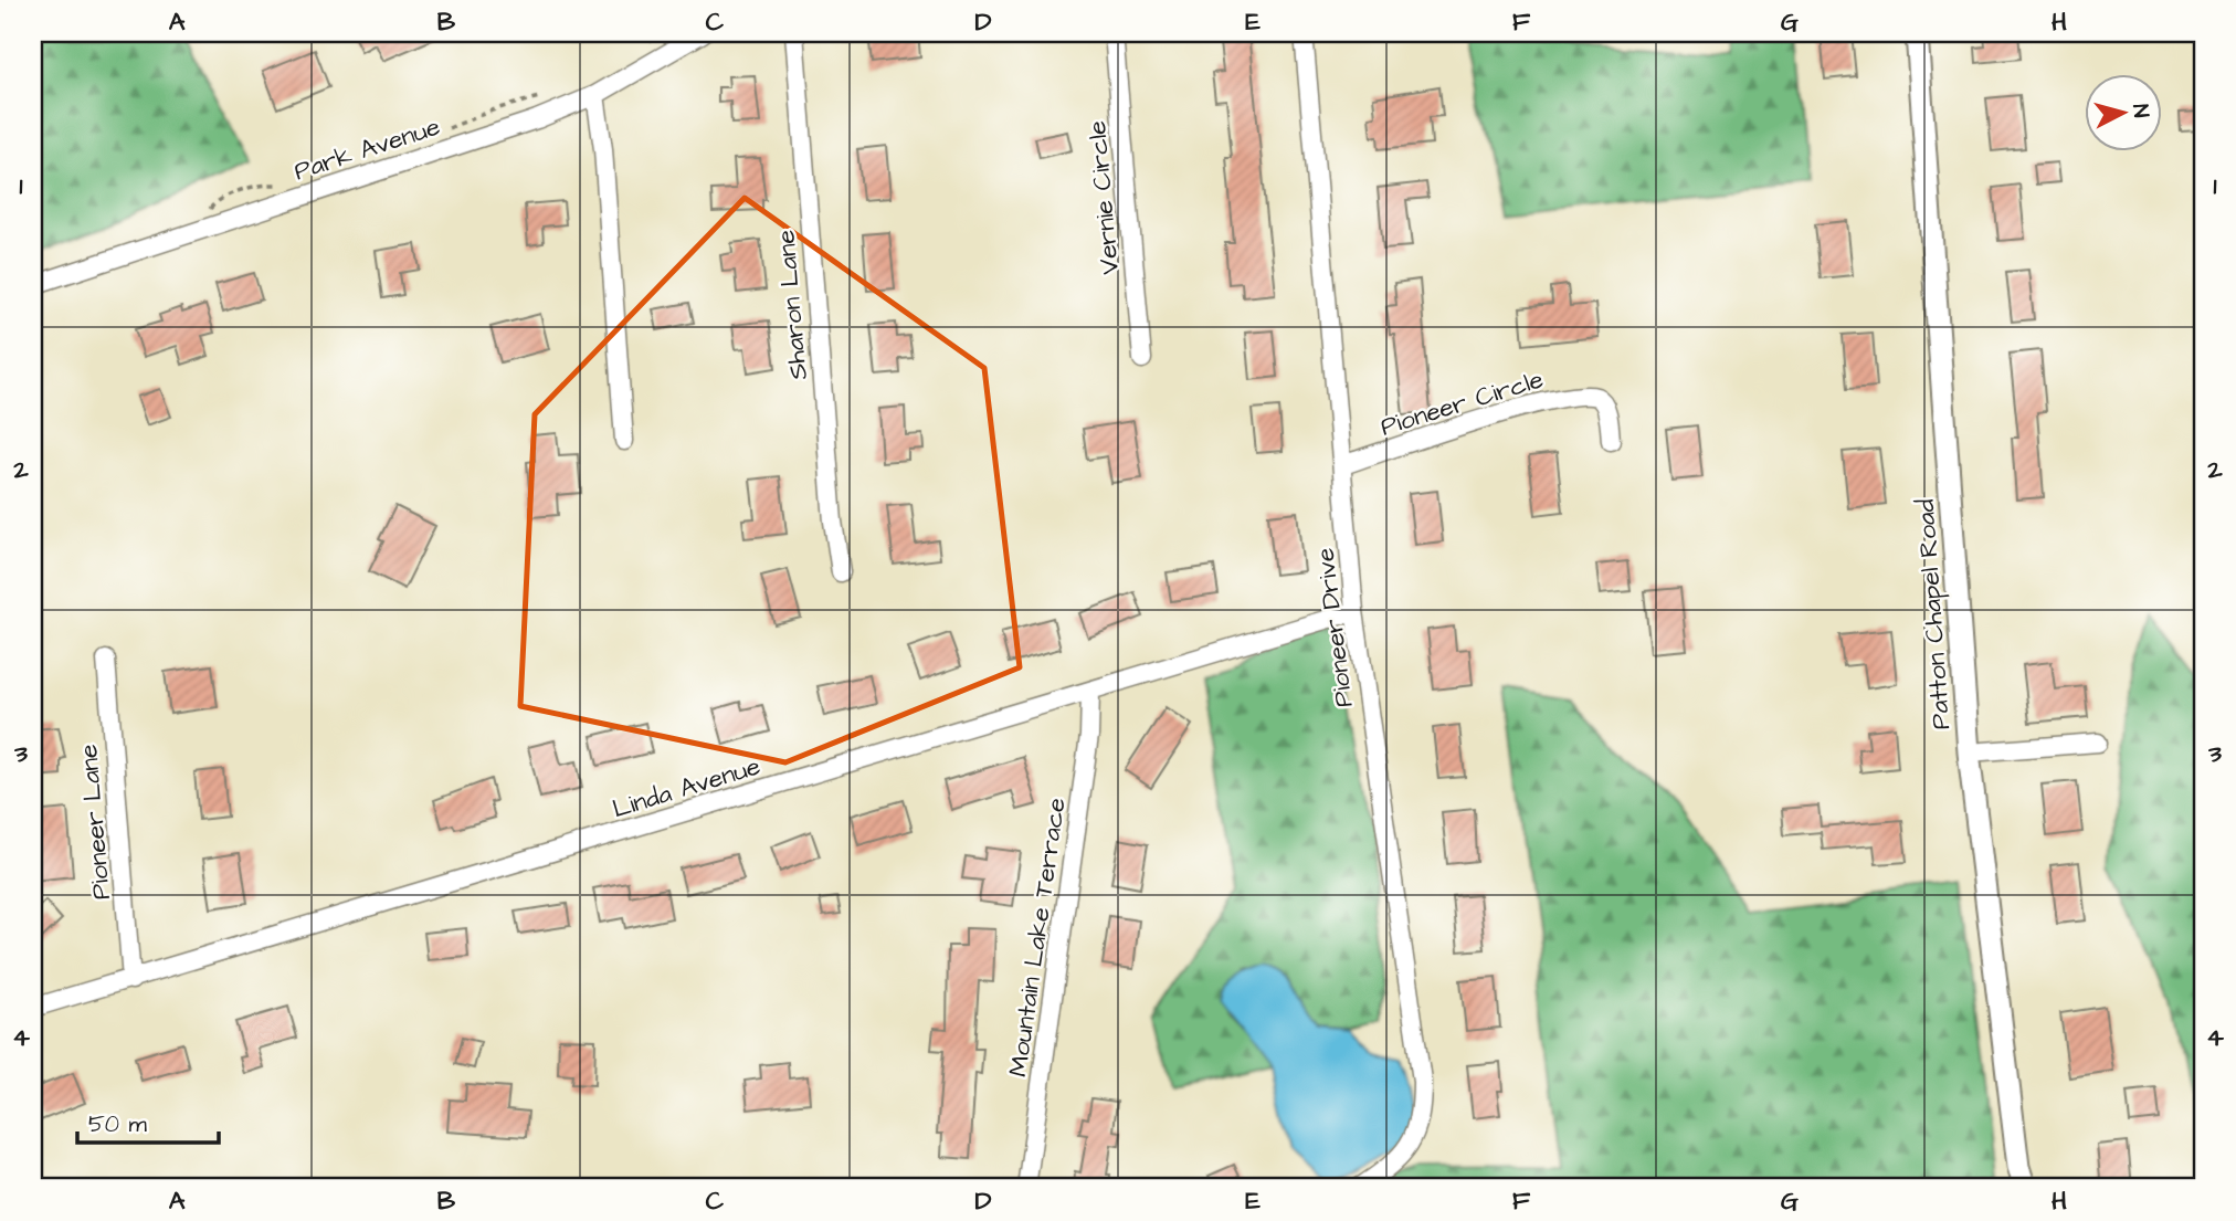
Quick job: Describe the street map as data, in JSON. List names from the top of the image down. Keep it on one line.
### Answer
{"streets":{"street":["Park Avenue","Vernie Circle","Sharon Lane","Pioneer Circle","Patton Chapel Road","Pioneer Drive","Linda Avenue","Pioneer Lane","Mountain Lake Terrace"]},"crossings":[["Pioneer Circle","Pioneer Drive"],["Pioneer Drive","Linda Avenue"],["Linda Avenue","Pioneer Lane"],["Linda Avenue","Mountain Lake Terrace"]],"scale_bar":"50 m","north":"right","grid":{"columns":["A","B","C","D","E","F","G","H"],"rows":["1","2","3","4"]}}
